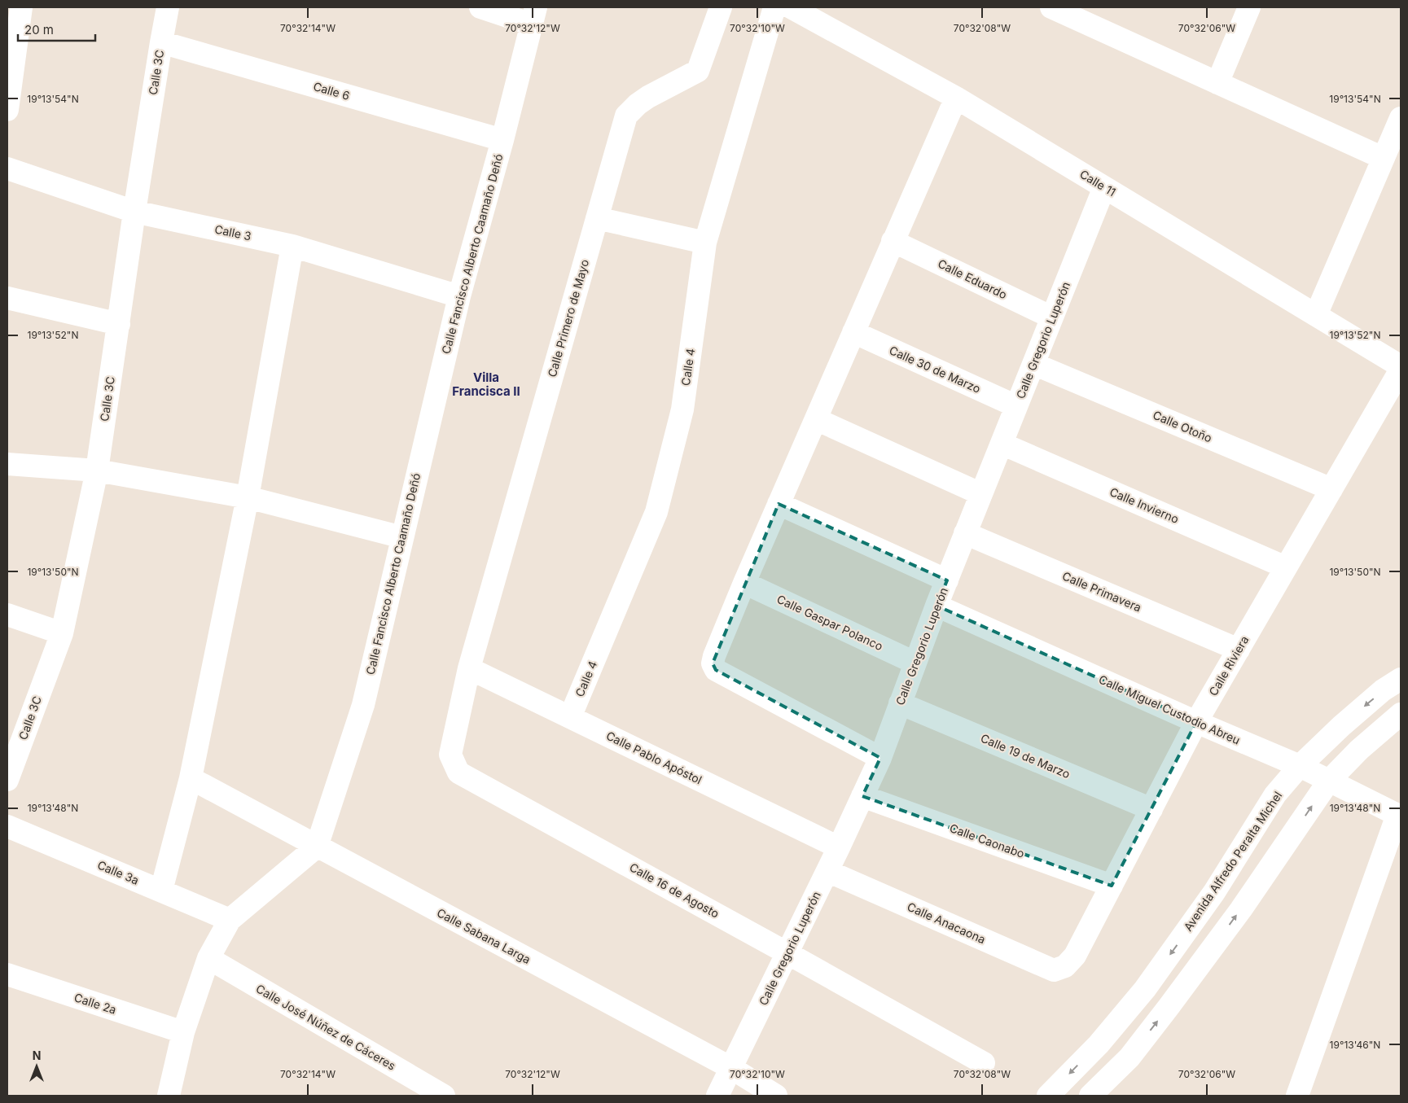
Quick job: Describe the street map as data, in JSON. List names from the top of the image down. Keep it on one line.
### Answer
{"streets":{"street":["Calle 3C","Calle 6","Calle 11","Calle 3","Calle Fancisco Alberto Caamaño Deñó","Calle Eduardo","Calle Primero de Mayo","Calle Gregorio Luperón","Calle 4","Calle 30 de Marzo","Calle Otoño","Calle Invierno","Calle Primavera","Calle Gaspar Polanco","Calle Riviera","Calle Miguel Custodio Abreu","Calle 19 de Marzo","Calle Pablo Apóstol","Calle Caonabo","Avenida Alfredo Peralta Michel","Calle 3a","Calle 16 de Agosto","Calle Anacaona","Calle Sabana Larga","Calle 2a","Calle José Núñez de Cáceres"]},"crossings":[["Calle 3C","Calle 6"],["Calle 3C","Calle 3"],["Calle 6","Calle Fancisco Alberto Caamaño Deñó"],["Calle 11","Calle Gregorio Luperón"],["Calle 3","Calle Fancisco Alberto Caamaño Deñó"],["Calle Fancisco Alberto Caamaño Deñó","Calle Sabana Larga"],["Calle Eduardo","Calle Gregorio Luperón"],["Calle Primero de Mayo","Calle Pablo Apóstol"],["Calle Primero de Mayo","Calle 16 de Agosto"],["Calle Gregorio Luperón","Calle 30 de Marzo"],["Calle Gregorio Luperón","Calle Otoño"],["Calle Gregorio Luperón","Calle Invierno"],["Calle Gregorio Luperón","Calle Primavera"],["Calle Gregorio Luperón","Calle Gaspar Polanco"],["Calle Gregorio Luperón","Calle Miguel Custodio Abreu"],["Calle Gregorio Luperón","Calle 19 de Marzo"],["Calle Gregorio Luperón","Calle Pablo Apóstol"],["Calle Gregorio Luperón","Calle Caonabo"],["Calle Gregorio Luperón","Calle 16 de Agosto"],["Calle Gregorio Luperón","Calle Anacaona"],["Calle Gregorio Luperón","Calle Sabana Larga"],["Calle 4","Calle Pablo Apóstol"],["Calle Otoño","Calle Riviera"],["Calle Invierno","Calle Riviera"],["Calle Primavera","Calle Riviera"],["Calle Riviera","Calle Miguel Custodio Abreu"],["Calle Riviera","Calle 19 de Marzo"],["Calle Riviera","Calle Caonabo"],["Calle Riviera","Calle Anacaona"],["Calle Miguel Custodio Abreu","Avenida Alfredo Peralta Michel"],["Calle Pablo Apóstol","Calle 16 de Agosto"]],"districts":["Villa Francisca II"],"scale_bar":"20 m","north":"top","coordinates":["70°32'14\"W","70°32'12\"W","70°32'10\"W","70°32'08\"W","70°32'06\"W","19°13'54\"N","19°13'52\"N","19°13'50\"N","19°13'48\"N","19°13'46\"N"]}
